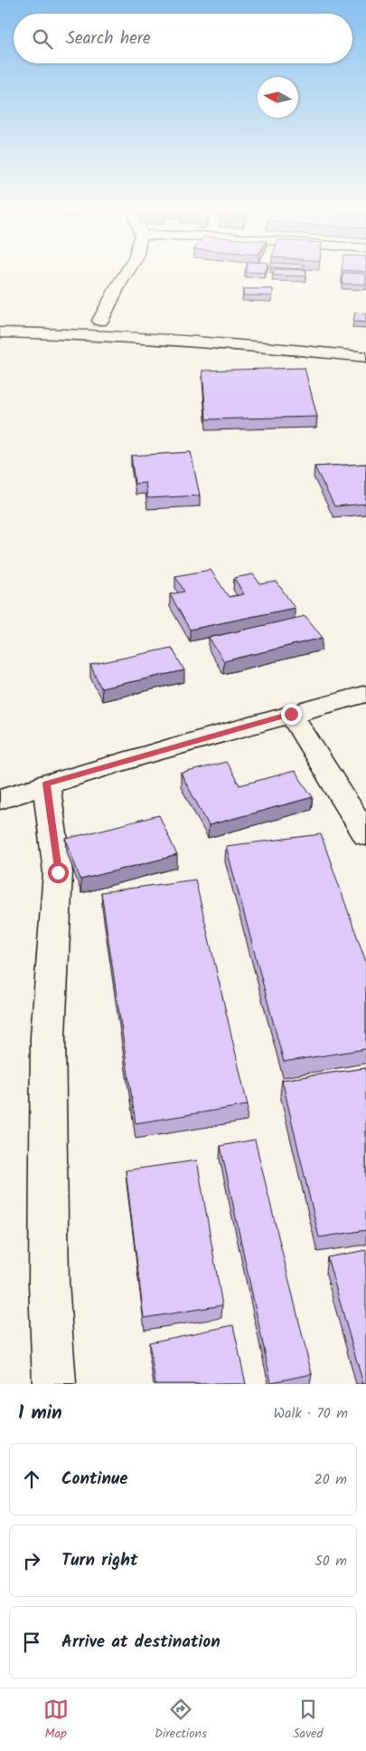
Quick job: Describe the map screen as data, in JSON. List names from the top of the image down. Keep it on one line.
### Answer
{"north":"left","page":{"search":"Search here","heading":["1 min","Walk · 70 m"],"list":[["Continue","20 m"],["Turn right","50 m"],"Arrive at destination"],"nav":["Map","Directions","Saved"]}}
